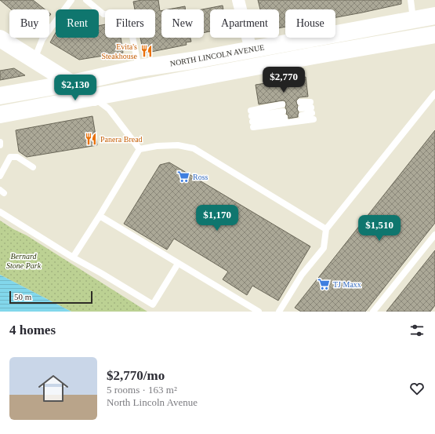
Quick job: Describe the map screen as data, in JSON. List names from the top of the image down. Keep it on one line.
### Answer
{"streets":{"main road":["NORTH LINCOLN AVENUE"]},"parks":["Bernard Stone Park"],"places":{"restaurant":["Evita's Steakhouse","Panera Bread"],"supermarket":["Ross","TJ Maxx"]},"scale_bar":"50 m","page":{"chip":["Buy","Rent","Filters","New","Apartment","House"],"price":["$2,770","$2,130","$1,170","$1,510"],"scale":"50 m","heading":"4 homes","list":[{"name":"$2,770/mo","note":"5 rooms · 163 m² · North Lincoln Avenue"}]}}
